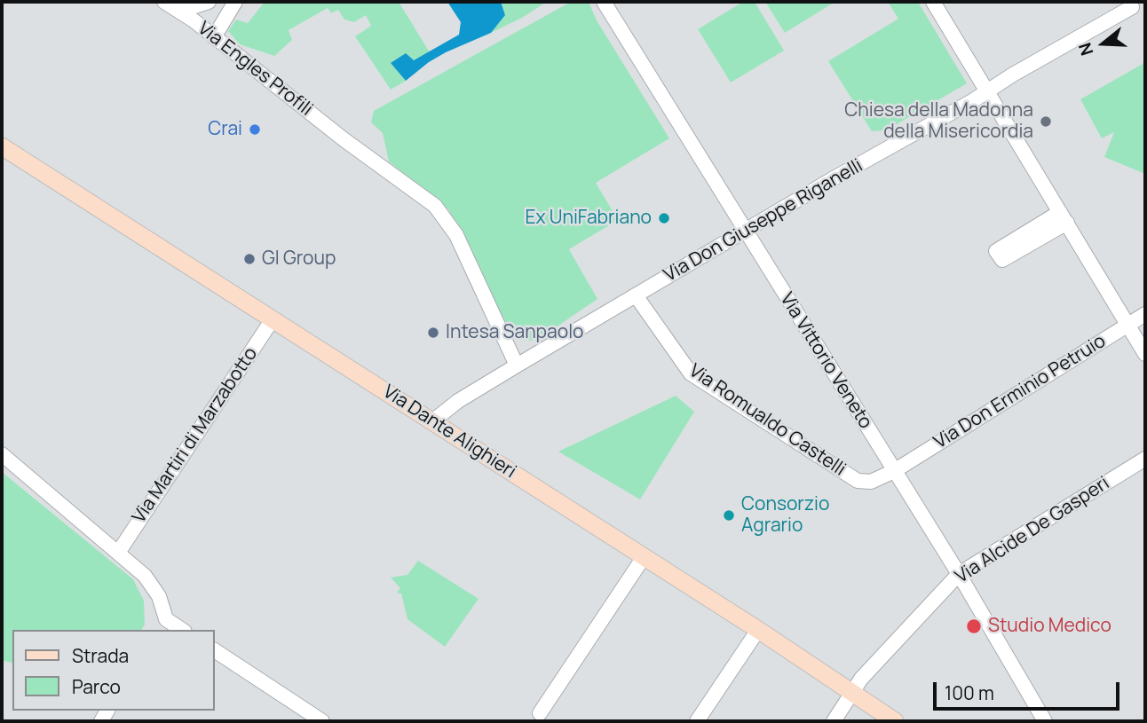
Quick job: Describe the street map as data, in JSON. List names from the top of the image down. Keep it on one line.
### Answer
{"streets":{"main road":["Via Dante Alighieri"],"street":["Via Engles Profili","Via Don Giuseppe Riganelli","Via Vittorio Veneto","Via Don Erminio Petruio","Via Romualdo Castelli","Via Martiri di Marzabotto","Via Alcide De Gasperi"]},"crossings":[["Via Engles Profili","Via Don Giuseppe Riganelli"],["Via Don Giuseppe Riganelli","Via Vittorio Veneto"],["Via Don Giuseppe Riganelli","Via Romualdo Castelli"],["Via Don Giuseppe Riganelli","Via Dante Alighieri"],["Via Vittorio Veneto","Via Don Erminio Petruio"],["Via Vittorio Veneto","Via Romualdo Castelli"],["Via Vittorio Veneto","Via Alcide De Gasperi"],["Via Don Erminio Petruio","Via Romualdo Castelli"],["Via Dante Alighieri","Via Martiri di Marzabotto"],["Via Dante Alighieri","Via Alcide De Gasperi"]],"places":["Chiesa della Madonna della Misericordia","Crai","Ex UniFabriano","GI Group","Intesa Sanpaolo","Consorzio Agrario","Studio Medico"],"legend":["Strada","Parco"],"scale_bar":"100 m","north":"left"}
